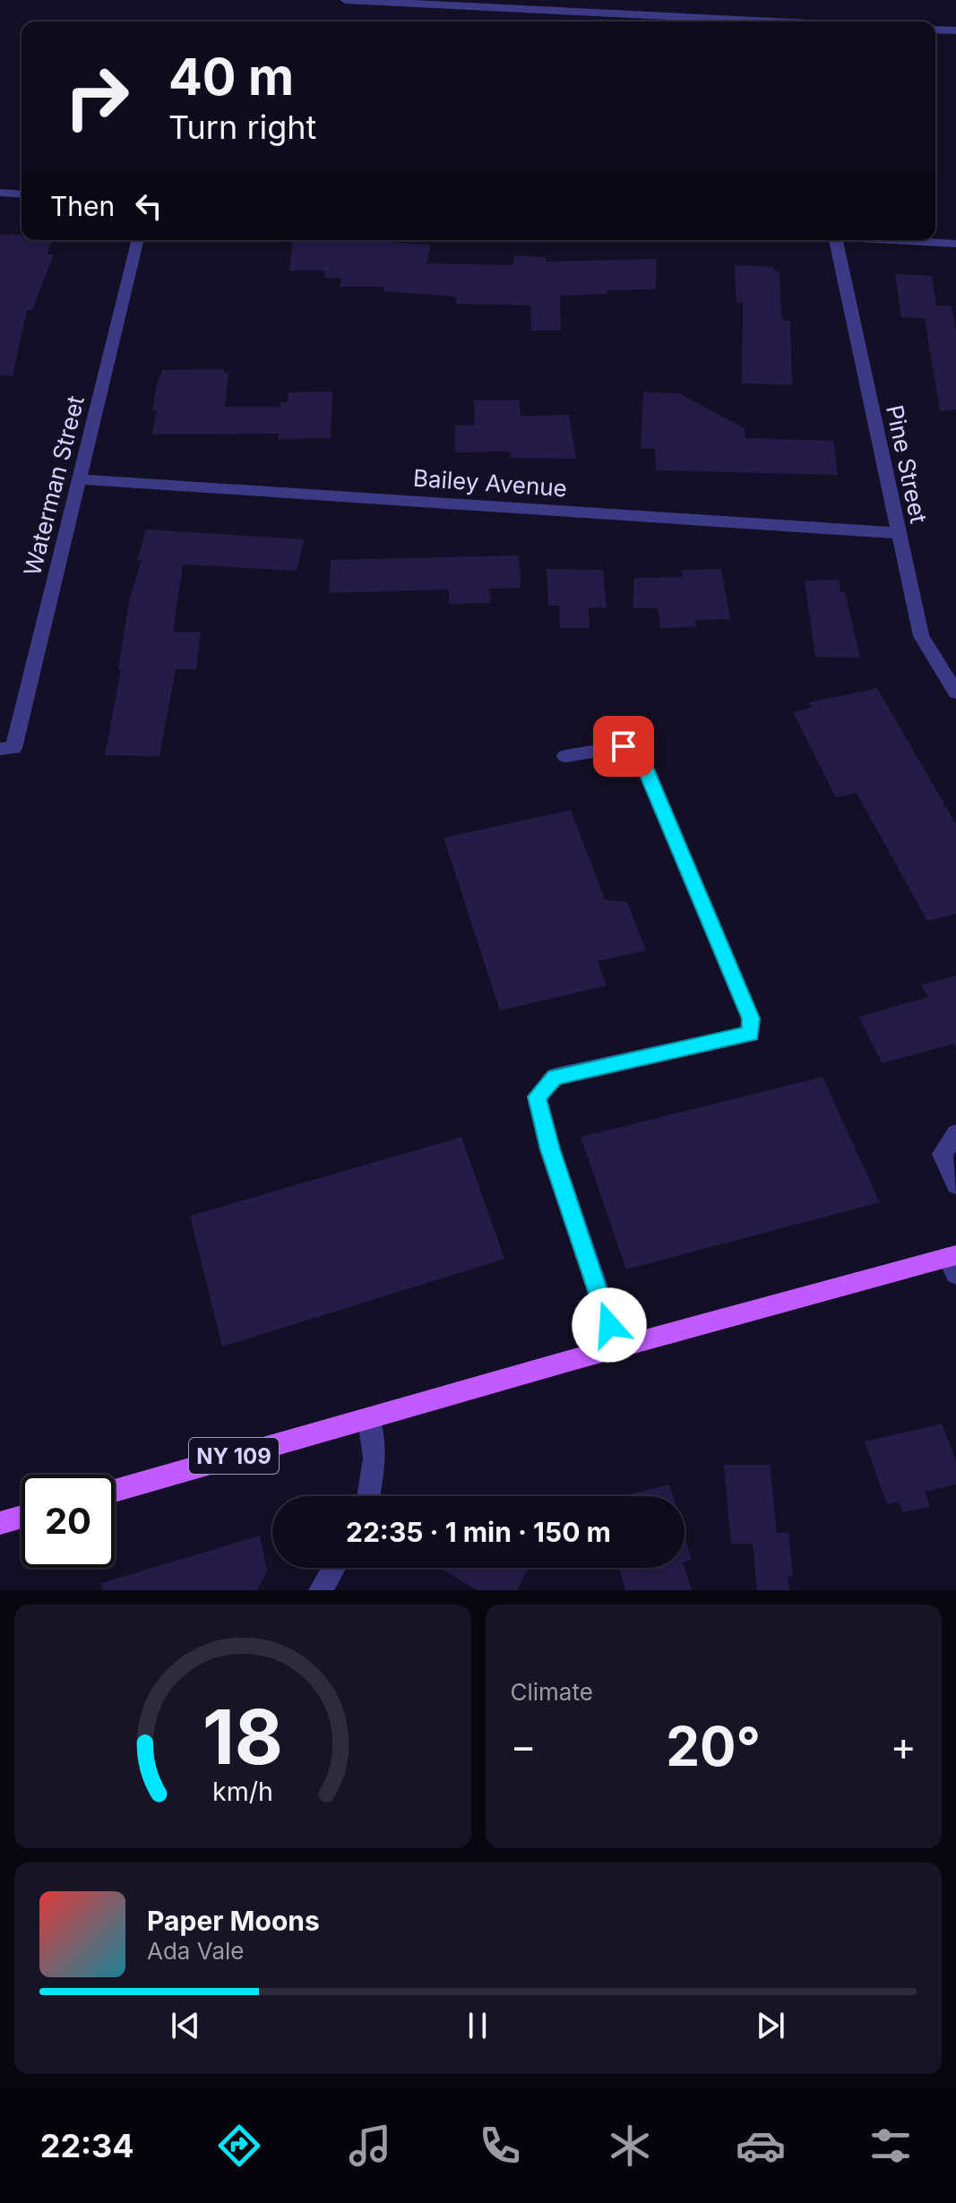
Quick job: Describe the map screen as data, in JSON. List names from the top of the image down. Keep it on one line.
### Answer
{"streets":{"main road":["NY 109"],"street":["Pine Street","Bailey Avenue","Waterman Street"]},"crossings":[["Pine Street","Bailey Avenue"],["Bailey Avenue","Waterman Street"]],"page":{"turn":["40 m","Turn right"],"then":"Then","limit":"20","trip":"22:35 · 1 min · 150 m","tile":"Climate","heat":["−","20°","+"],"song":["Paper Moons","Ada Vale"],"tabs":"22:34","gauge":["18","km/h"]}}
